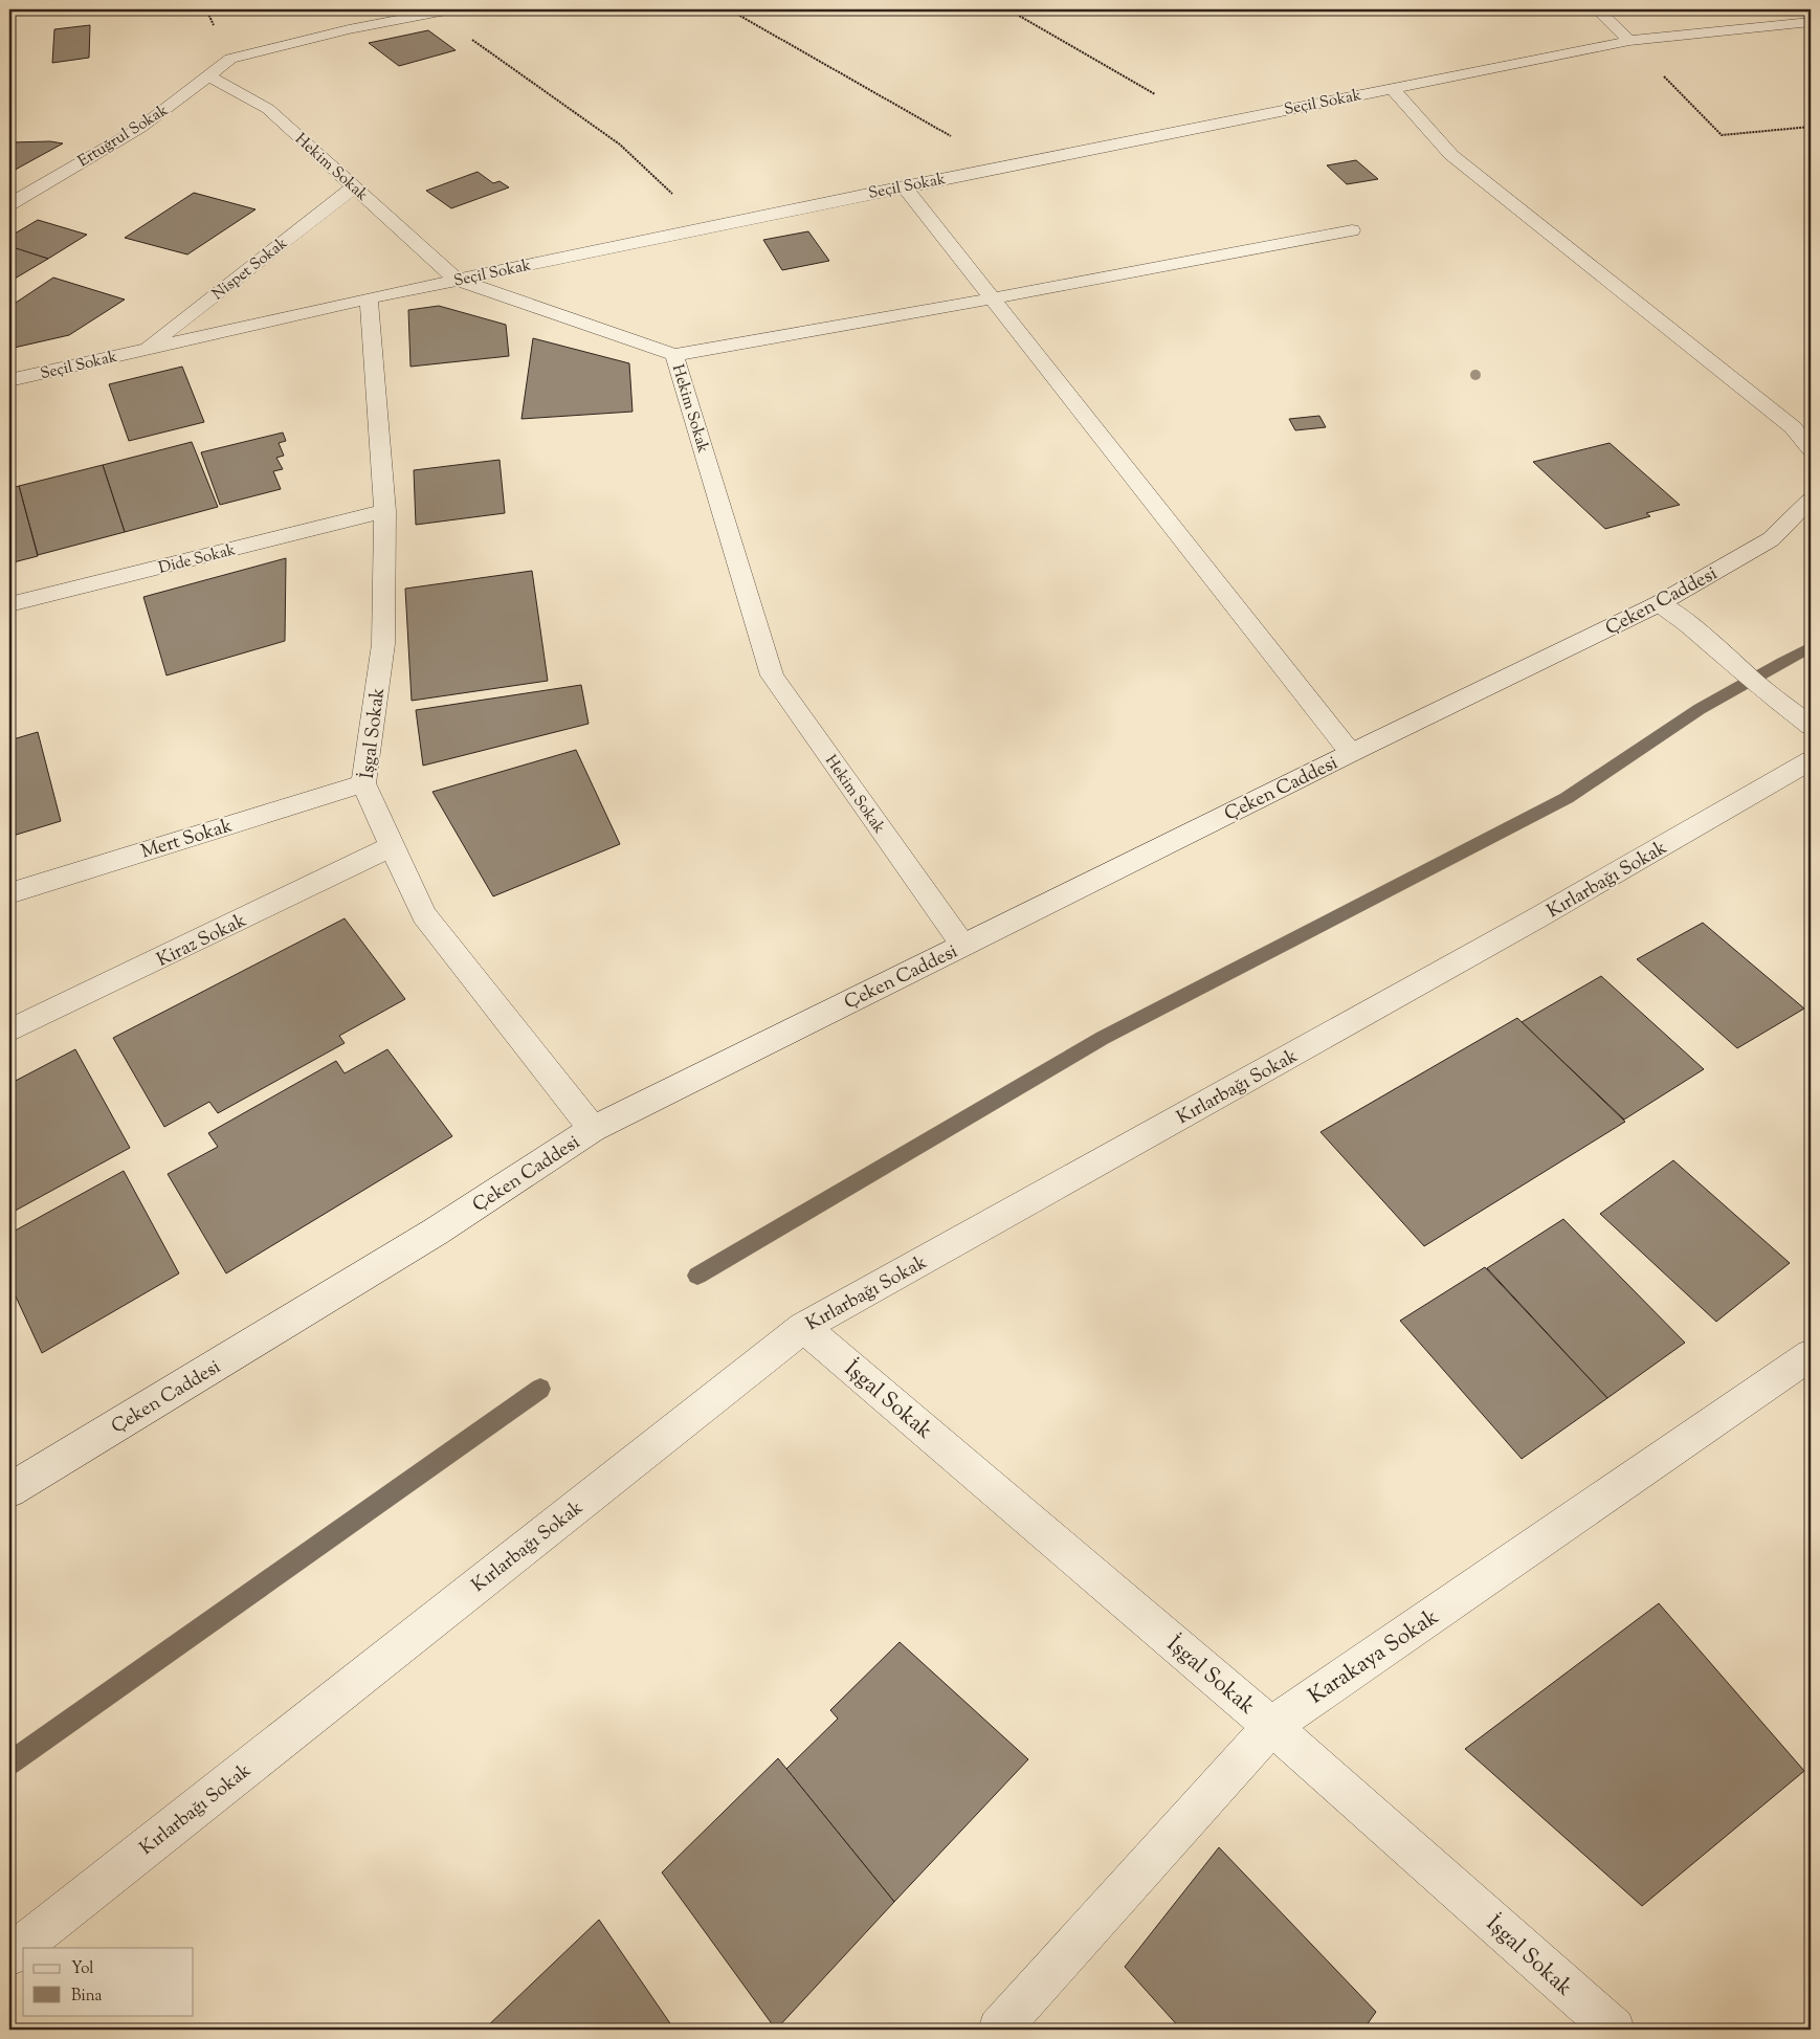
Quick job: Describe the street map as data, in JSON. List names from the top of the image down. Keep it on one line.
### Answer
{"streets":{"street":["Seçil Sokak","Ertuğrul Sokak","Hekim Sokak","Nispet Sokak","Dide Sokak","Çeken Caddesi","İşgal Sokak","Mert Sokak","Kırlarbağı Sokak","Kiraz Sokak","Karakaya Sokak"]},"crossings":[["Seçil Sokak","Hekim Sokak"],["Seçil Sokak","Nispet Sokak"],["Seçil Sokak","İşgal Sokak"],["Ertuğrul Sokak","Hekim Sokak"],["Hekim Sokak","Nispet Sokak"],["Hekim Sokak","Çeken Caddesi"],["Dide Sokak","İşgal Sokak"],["Çeken Caddesi","İşgal Sokak"],["İşgal Sokak","Mert Sokak"],["İşgal Sokak","Kırlarbağı Sokak"],["İşgal Sokak","Kiraz Sokak"],["İşgal Sokak","Karakaya Sokak"]],"legend":["Yol","Bina"]}
